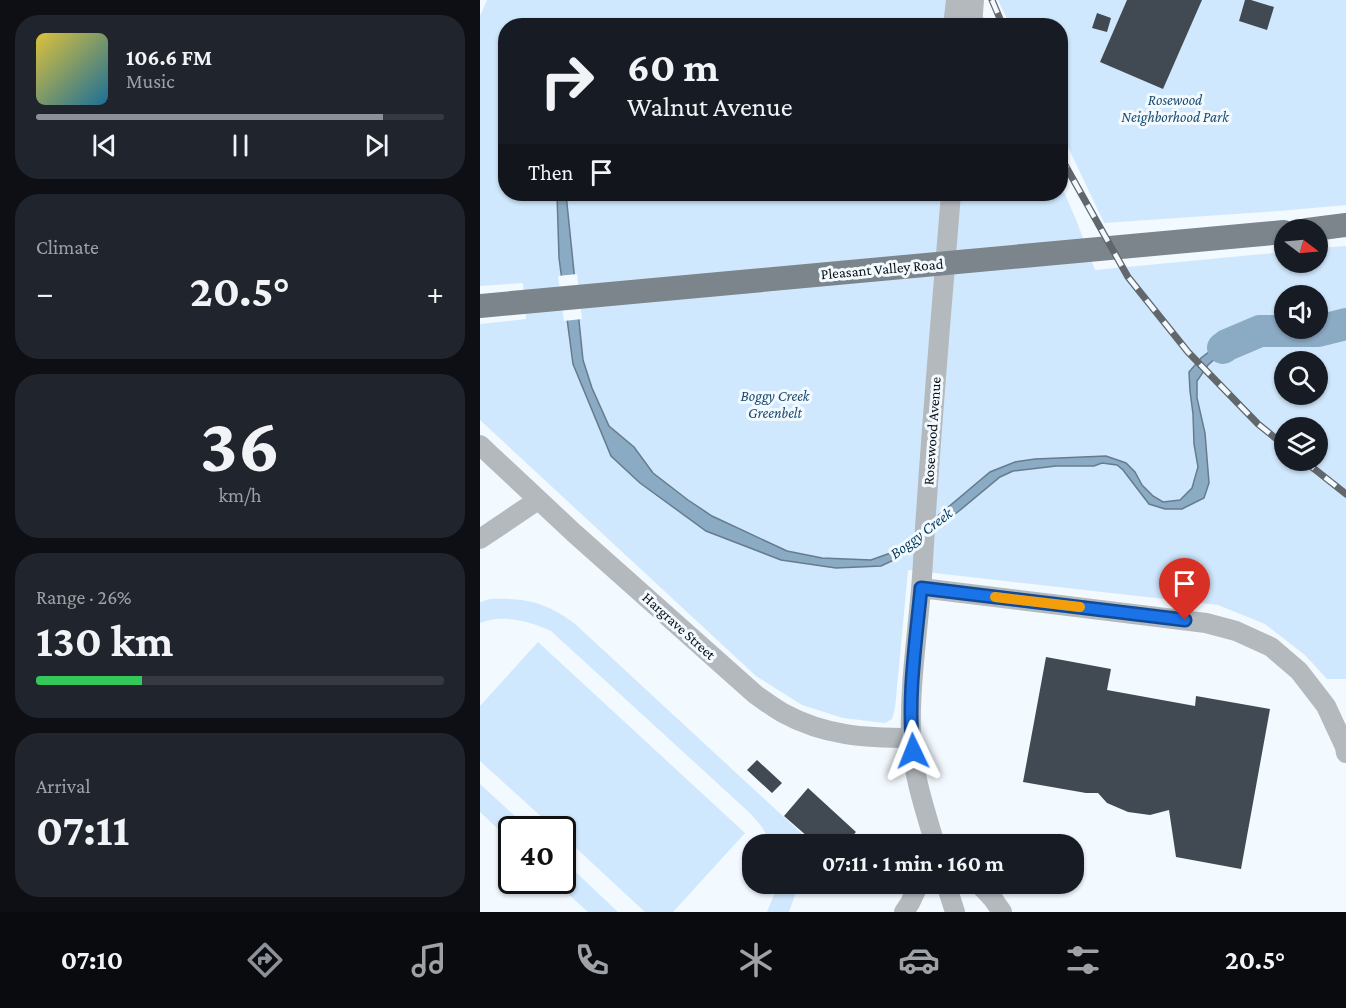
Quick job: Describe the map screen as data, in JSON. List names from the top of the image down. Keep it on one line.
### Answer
{"streets":{"main road":["Pleasant Valley Road"],"street":["Rosewood Avenue","Hargrave Street"]},"crossings":[["Rosewood Avenue","Hargrave Street"]],"water":["Boggy Creek"],"parks":["Rosewood Neighborhood Park","Boggy Creek Greenbelt"],"north":"right","page":{"turn":["60 m","Walnut Avenue"],"song":["106.6 FM","Music"],"then":"Then","tile":["Climate",["36","km/h"],["Range · 26%","130 km"],["Arrival","07:11"]],"heat":["−","20.5°","+"],"limit":"40","trip":"07:11 · 1 min · 160 m","tabs":["07:10","20.5°"]}}
